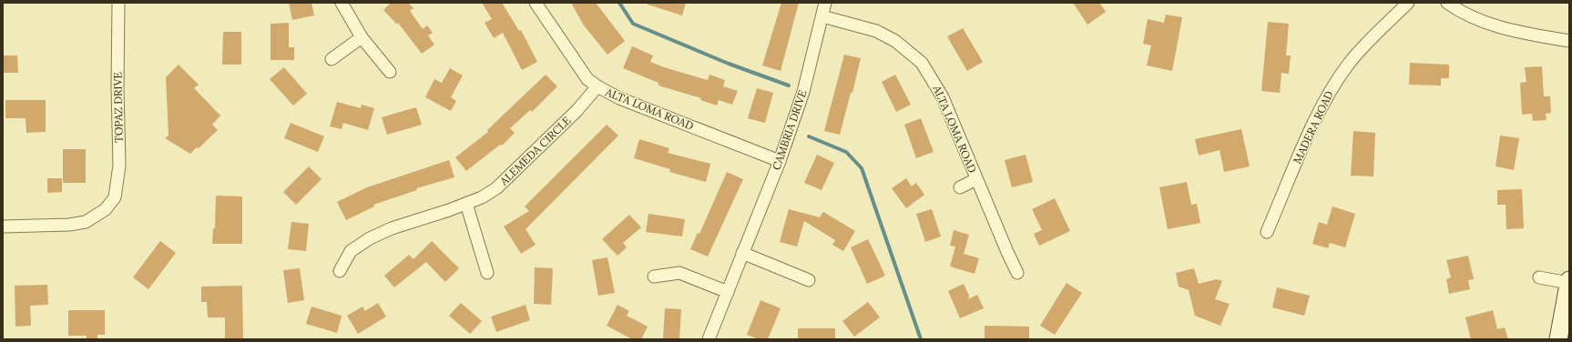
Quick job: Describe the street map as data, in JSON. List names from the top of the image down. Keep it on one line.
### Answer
{"streets":{"street":["TOPAZ DRIVE","ALTA LOMA ROAD","MADERA ROAD","CAMBRIA DRIVE","ALEMEDA CIRCLE"]},"crossings":[["ALTA LOMA ROAD","CAMBRIA DRIVE"],["ALTA LOMA ROAD","ALEMEDA CIRCLE"]]}
